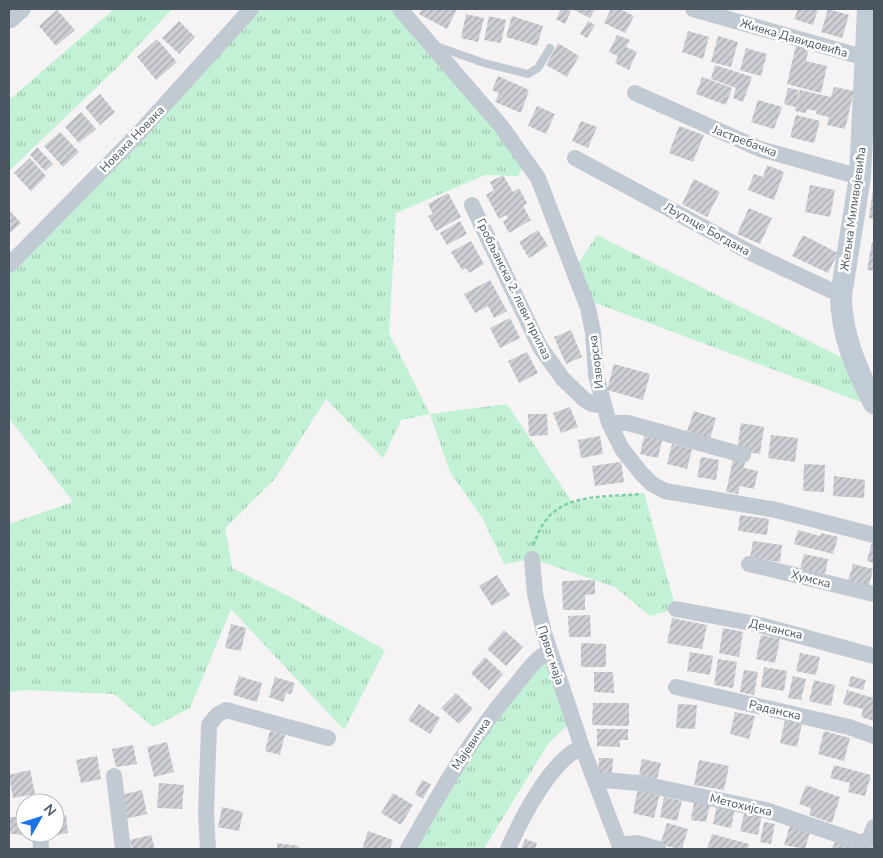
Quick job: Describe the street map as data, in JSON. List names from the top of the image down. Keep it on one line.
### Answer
{"streets":{"street":["Живка Давидовића","Новака Новака","Јастребачка","Жељка Миливојевића","Љутице Богдана","Гробљанска 2. леви прилаз","Изворска","Хумска","Дечанска","Првог маја","Раданска","Мајевичка","Метохијска"]},"crossings":[["Живка Давидовића","Жељка Миливојевића"],["Јастребачка","Жељка Миливојевића"],["Жељка Миливојевића","Љутице Богдана"],["Гробљанска 2. леви прилаз","Изворска"],["Првог маја","Мајевичка"],["Првог маја","Метохијска"]],"north":"top right"}
